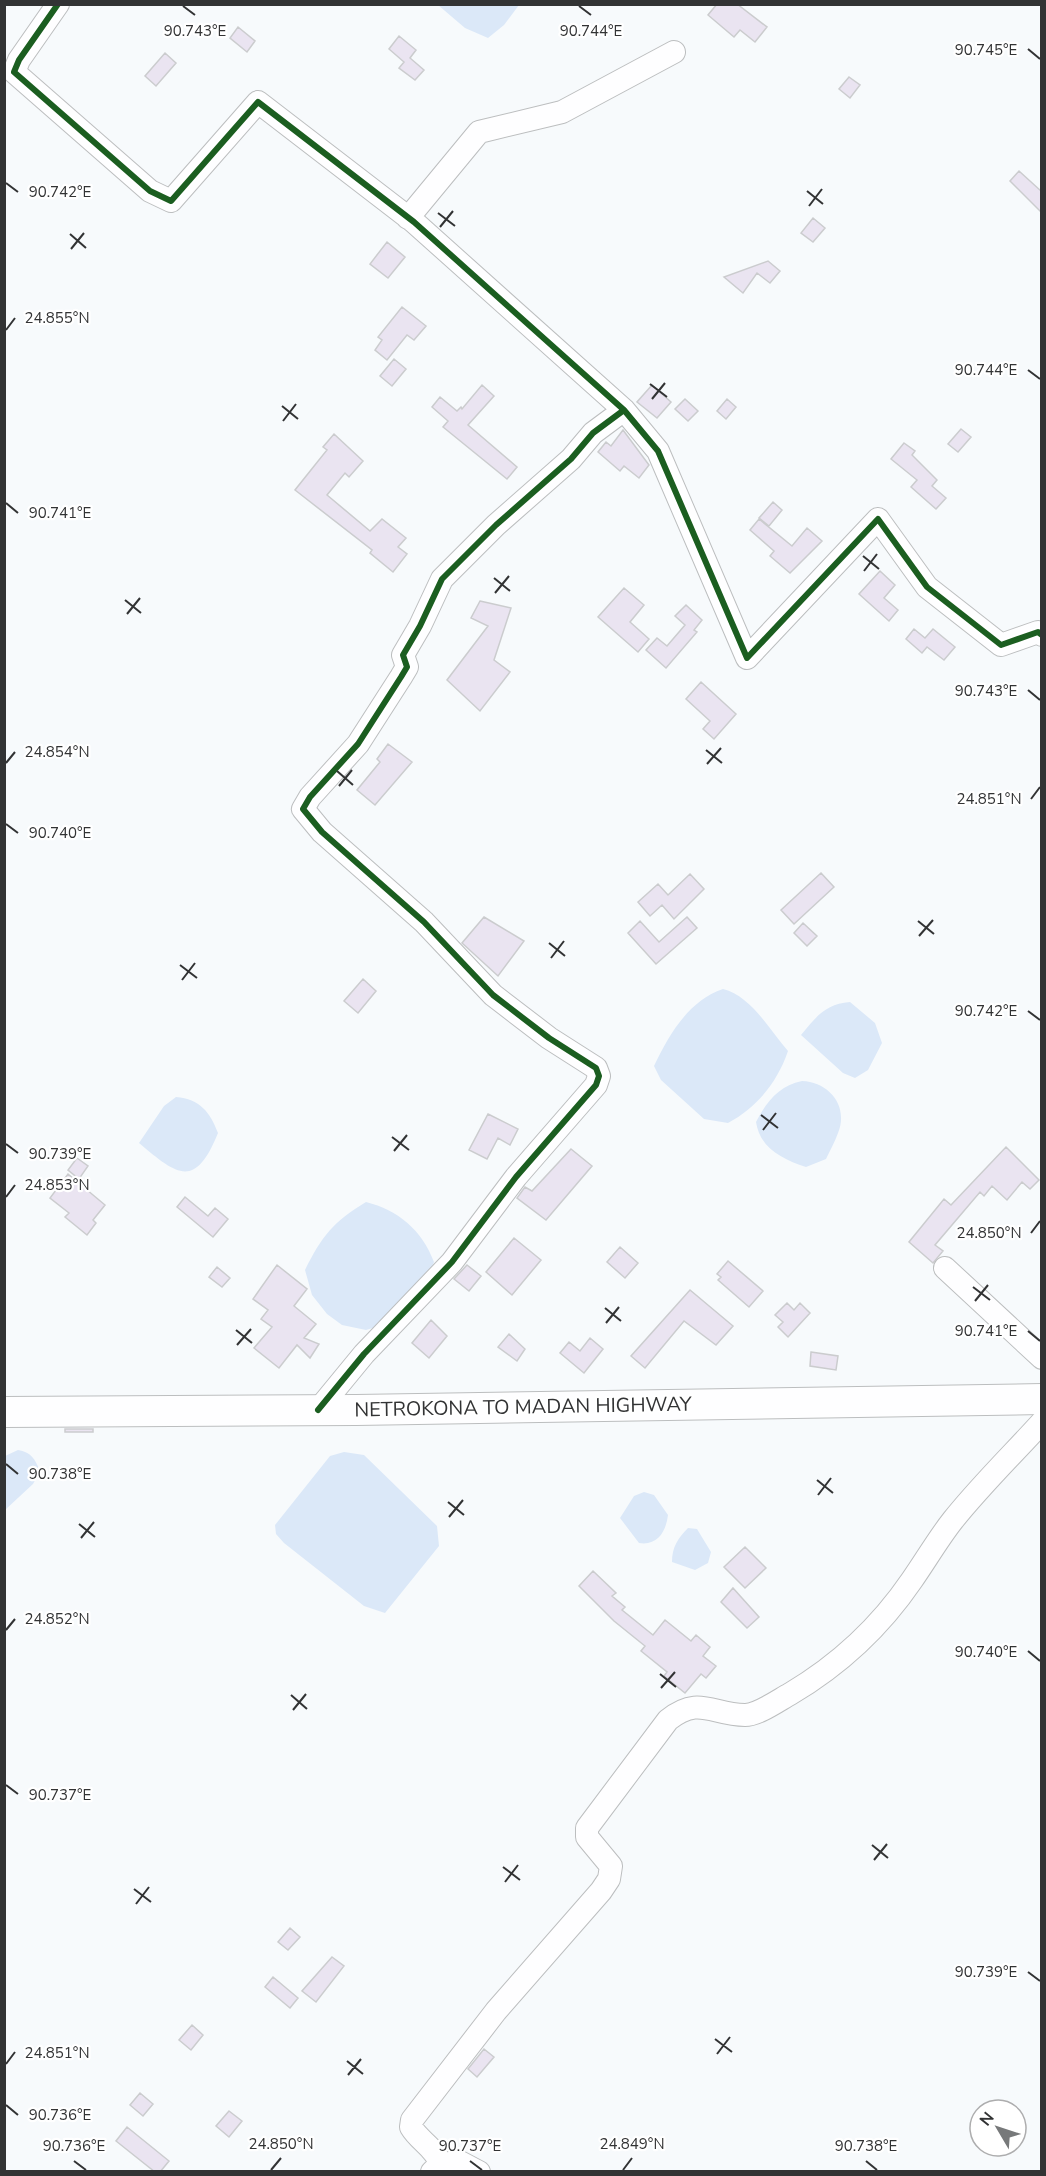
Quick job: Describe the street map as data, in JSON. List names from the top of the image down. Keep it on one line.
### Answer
{"streets":{"main road":["NETROKONA TO MADAN HIGHWAY"]},"north":"top left","coordinates":["90.743°E","90.744°E","90.745°E","90.742°E","24.855°N","90.741°E","24.854°N","24.851°N","90.740°E","90.739°E","24.853°N","24.850°N","90.738°E","24.852°N","90.737°E","90.736°E","24.849°N"]}
